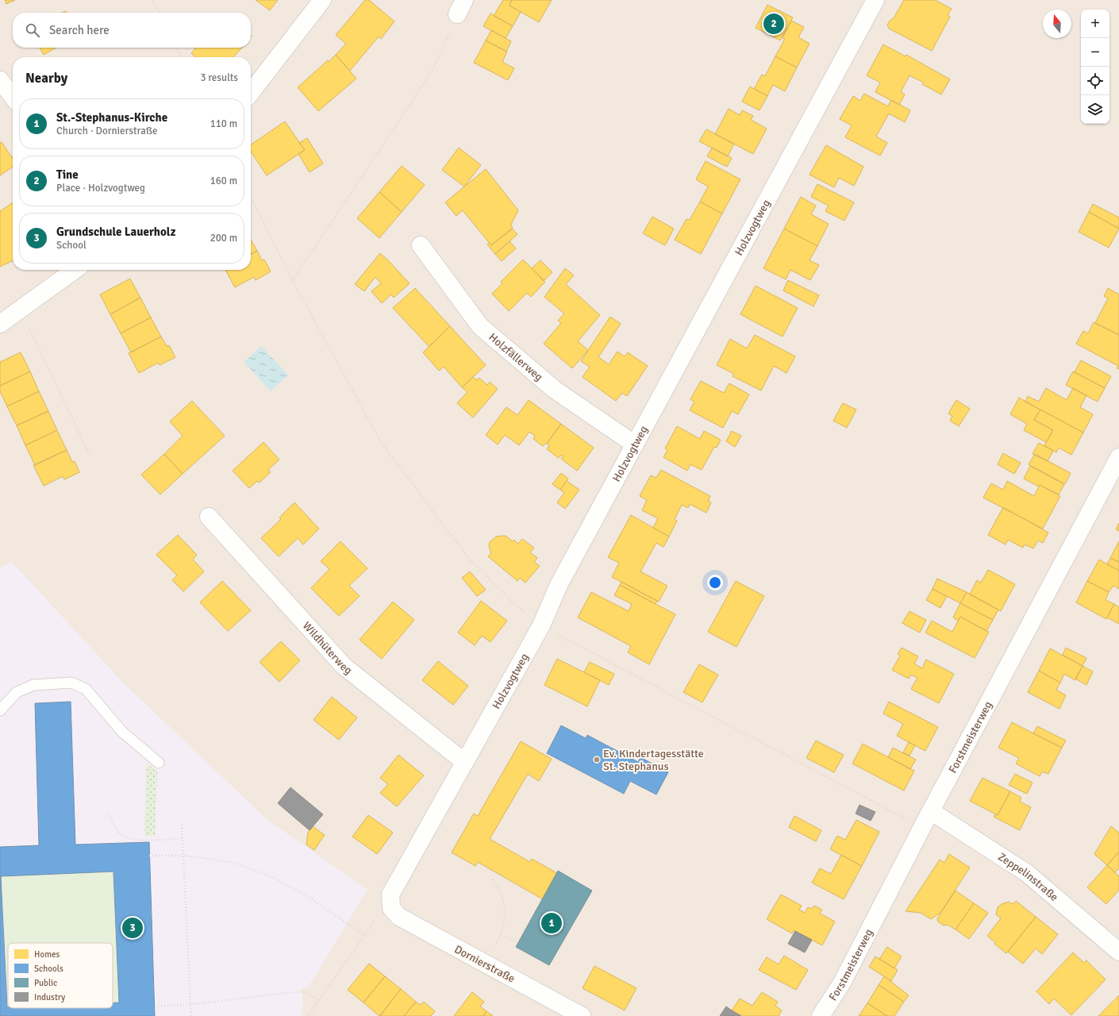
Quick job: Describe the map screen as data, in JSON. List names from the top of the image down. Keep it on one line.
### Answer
{"streets":{"street":["Holzvogtweg","Holzfällerweg","Wildhüterweg","Forstmeisterweg","Zeppelinstraße","Dornierstraße"]},"crossings":[["Holzvogtweg","Holzfällerweg"],["Holzvogtweg","Wildhüterweg"],["Holzvogtweg","Dornierstraße"],["Forstmeisterweg","Zeppelinstraße"]],"places":["Ev. Kindertagesstätte St. Stephanus"],"legend":["Homes","Schools","Public","Industry"],"north":"top","page":{"map_buttons":["+","−"],"pins":["2","1","3"],"search":"Search here","heading":["Nearby","3 results"],"list":[{"mark":"1","name":"St.-Stephanus-Kirche","note":"Church · Dornierstraße","value":"110 m"},{"mark":"2","name":"Tine","note":"Place · Holzvogtweg","value":"160 m"},{"mark":"3","name":"Grundschule Lauerholz","note":"School","value":"200 m"}]}}
